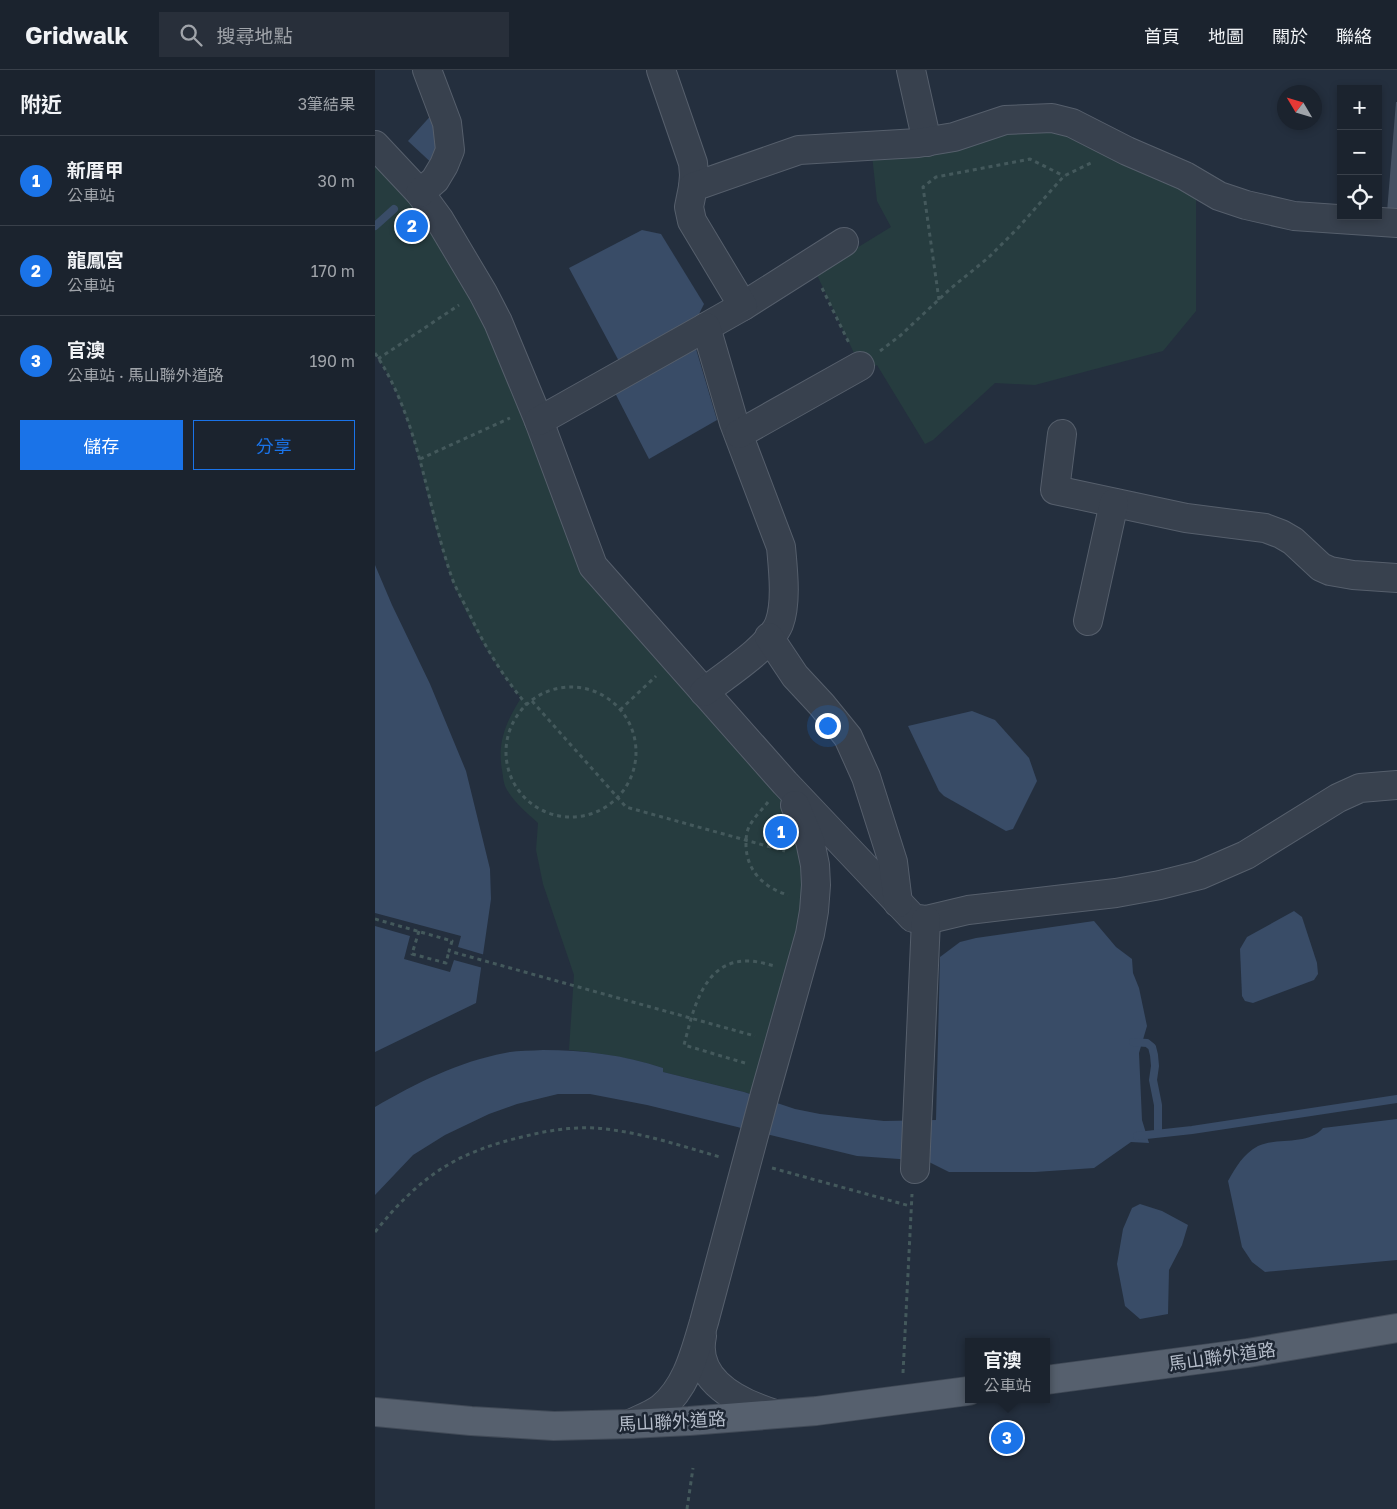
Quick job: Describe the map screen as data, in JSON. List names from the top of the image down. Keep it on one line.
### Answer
{"streets":{"main road":["馬山聯外道路"]},"north":"top left","page":{"header":"Gridwalk","search":"搜尋地點","nav":["首頁","地圖","關於","聯絡"],"heading":["附近","3筆結果"],"map_buttons":["+","−"],"list":[{"mark":"1","name":"新厝甲","note":"公車站","value":"30 m"},{"mark":"2","name":"龍鳳宮","note":"公車站","value":"170 m"},{"mark":"3","name":"官澳","note":"公車站 · 馬山聯外道路","value":"190 m"}],"pins":["2","1","3"],"buttons":["儲存","分享"],"popup":["官澳","公車站"]}}
